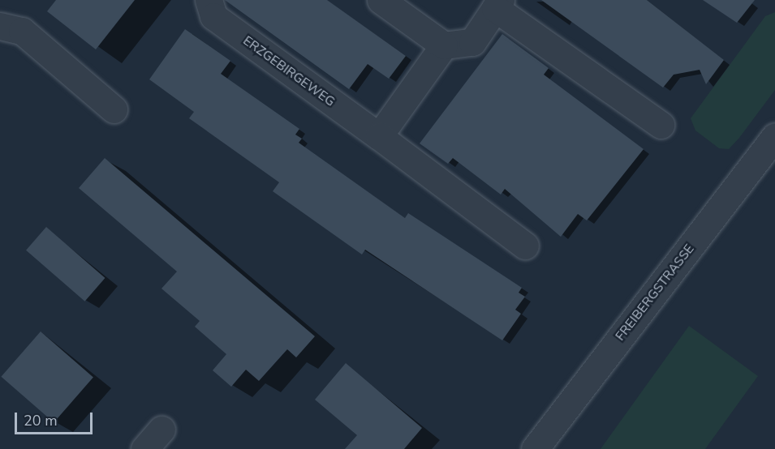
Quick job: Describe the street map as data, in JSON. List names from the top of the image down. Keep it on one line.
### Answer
{"streets":{"street":["ERZGEBIRGEWEG","FREIBERGSTRASSE"]},"scale_bar":"20 m"}
